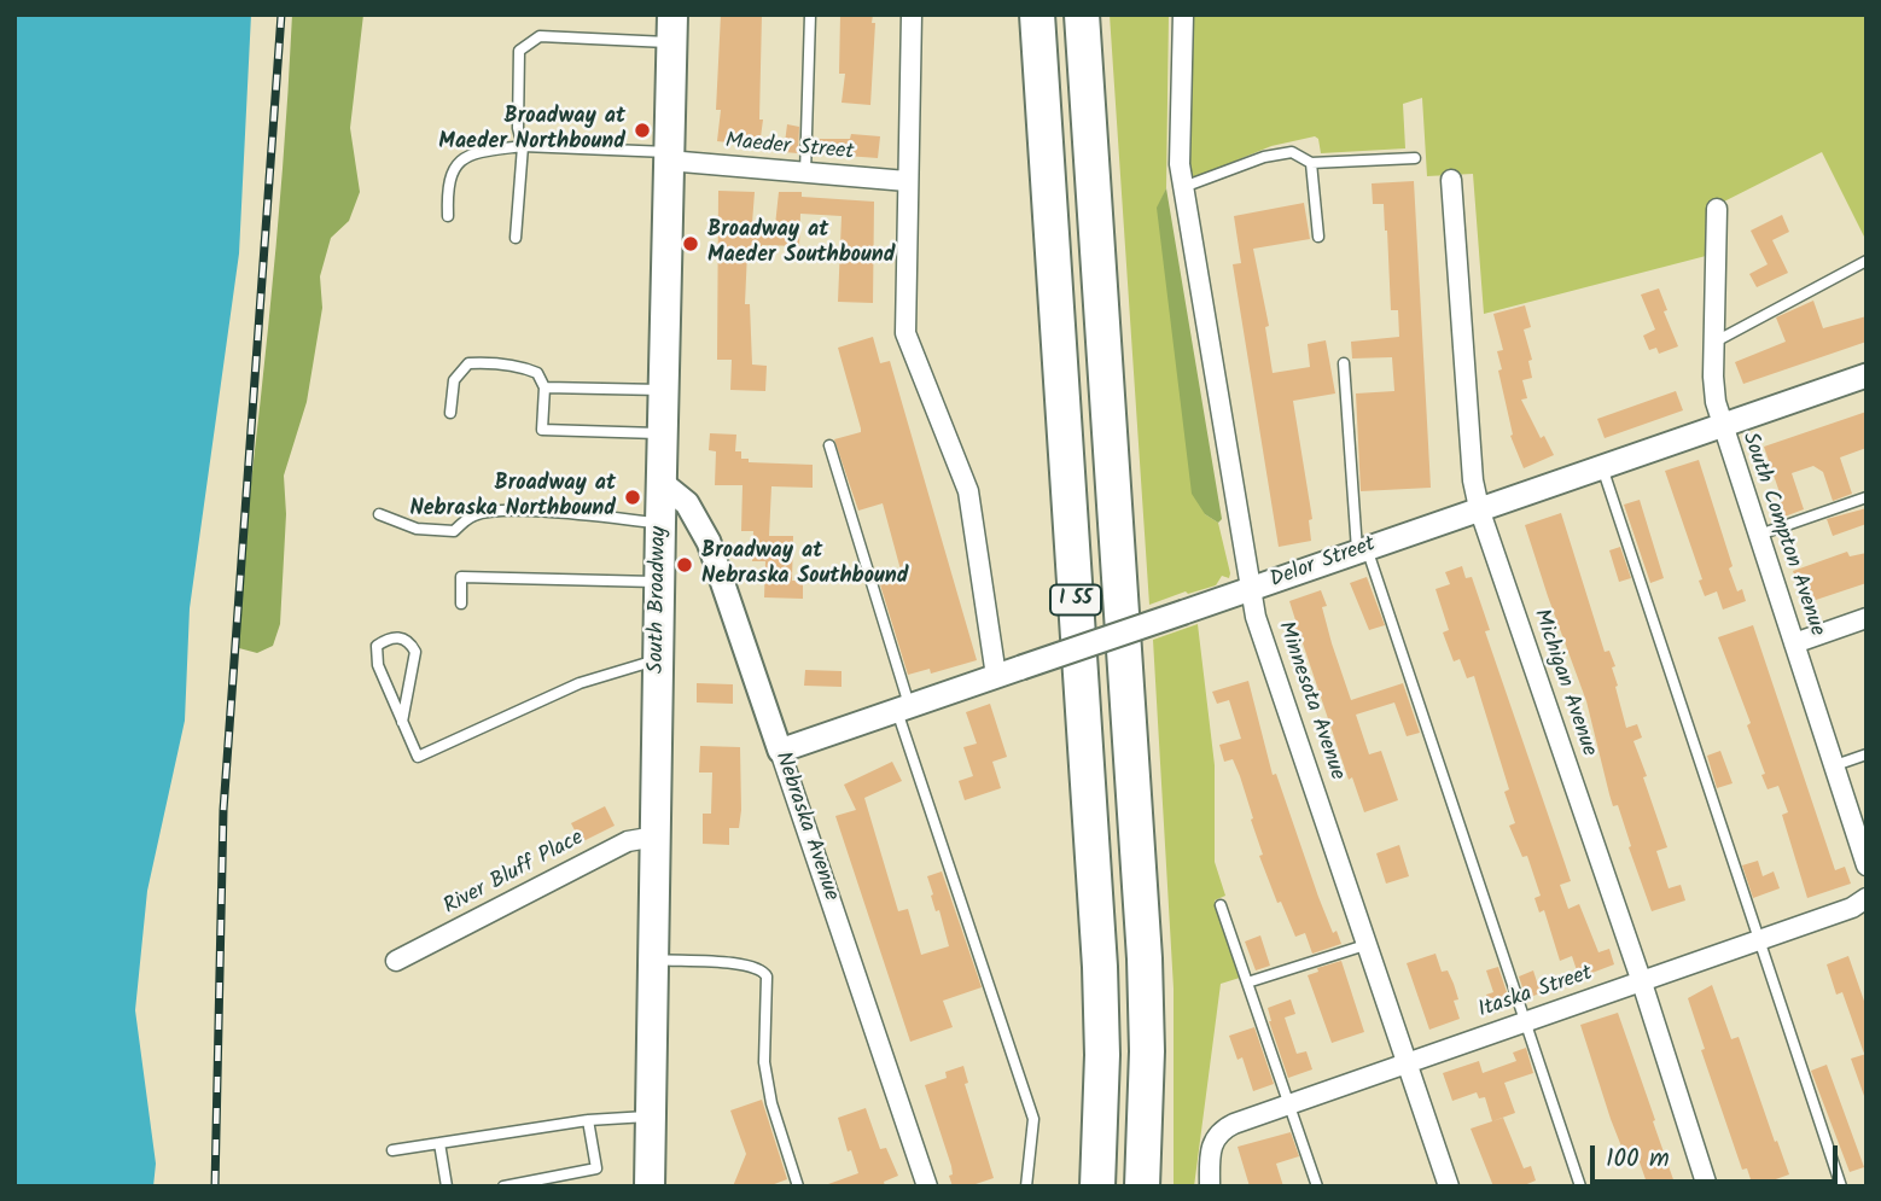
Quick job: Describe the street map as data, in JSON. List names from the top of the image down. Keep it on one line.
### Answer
{"streets":{"highway":["I 55"],"main road":["South Broadway"],"street":["Maeder Street","South Compton Avenue","Delor Street","Michigan Avenue","Minnesota Avenue","Nebraska Avenue","River Bluff Place","Itaska Street"]},"crossings":[["Maeder Street","South Broadway"],["South Compton Avenue","Delor Street"],["Delor Street","Michigan Avenue"],["Delor Street","Minnesota Avenue"],["Delor Street","Nebraska Avenue"],["South Broadway","Nebraska Avenue"],["South Broadway","River Bluff Place"],["Michigan Avenue","Itaska Street"],["Minnesota Avenue","Itaska Street"]],"places":["Broadway at Maeder Northbound","Broadway at Maeder Southbound","Broadway at Nebraska Northbound","Broadway at Nebraska Southbound"],"scale_bar":"100 m"}
